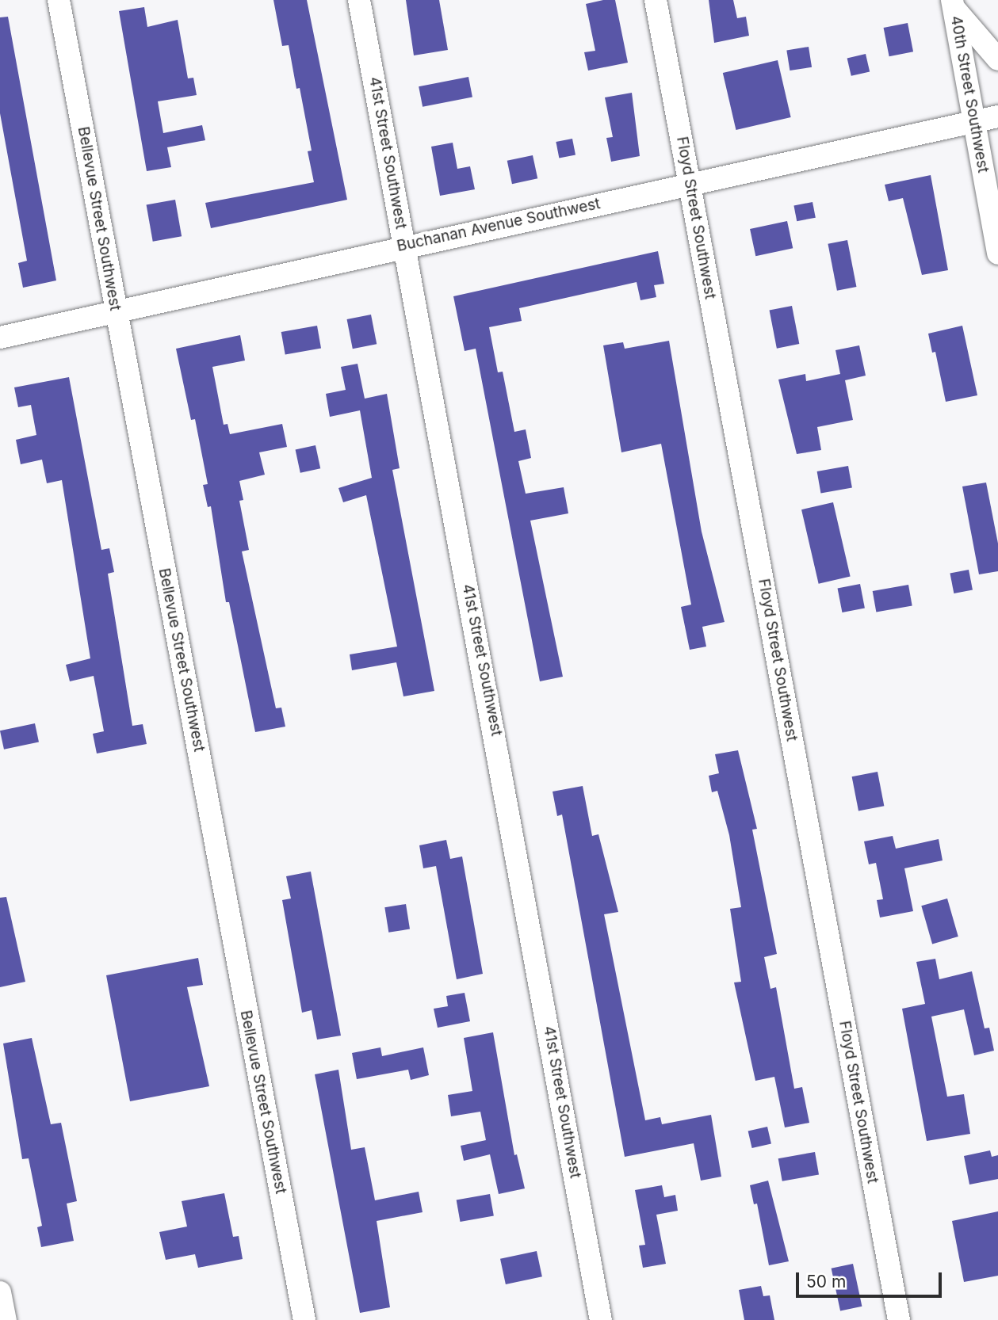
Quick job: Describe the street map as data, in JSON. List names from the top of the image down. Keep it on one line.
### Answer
{"streets":{"street":["40th Street Southwest","41st Street Southwest","Floyd Street Southwest","Bellevue Street Southwest","Buchanan Avenue Southwest"]},"crossings":[["40th Street Southwest","Buchanan Avenue Southwest"],["41st Street Southwest","Buchanan Avenue Southwest"],["Floyd Street Southwest","Buchanan Avenue Southwest"],["Bellevue Street Southwest","Buchanan Avenue Southwest"]],"scale_bar":"50 m"}
